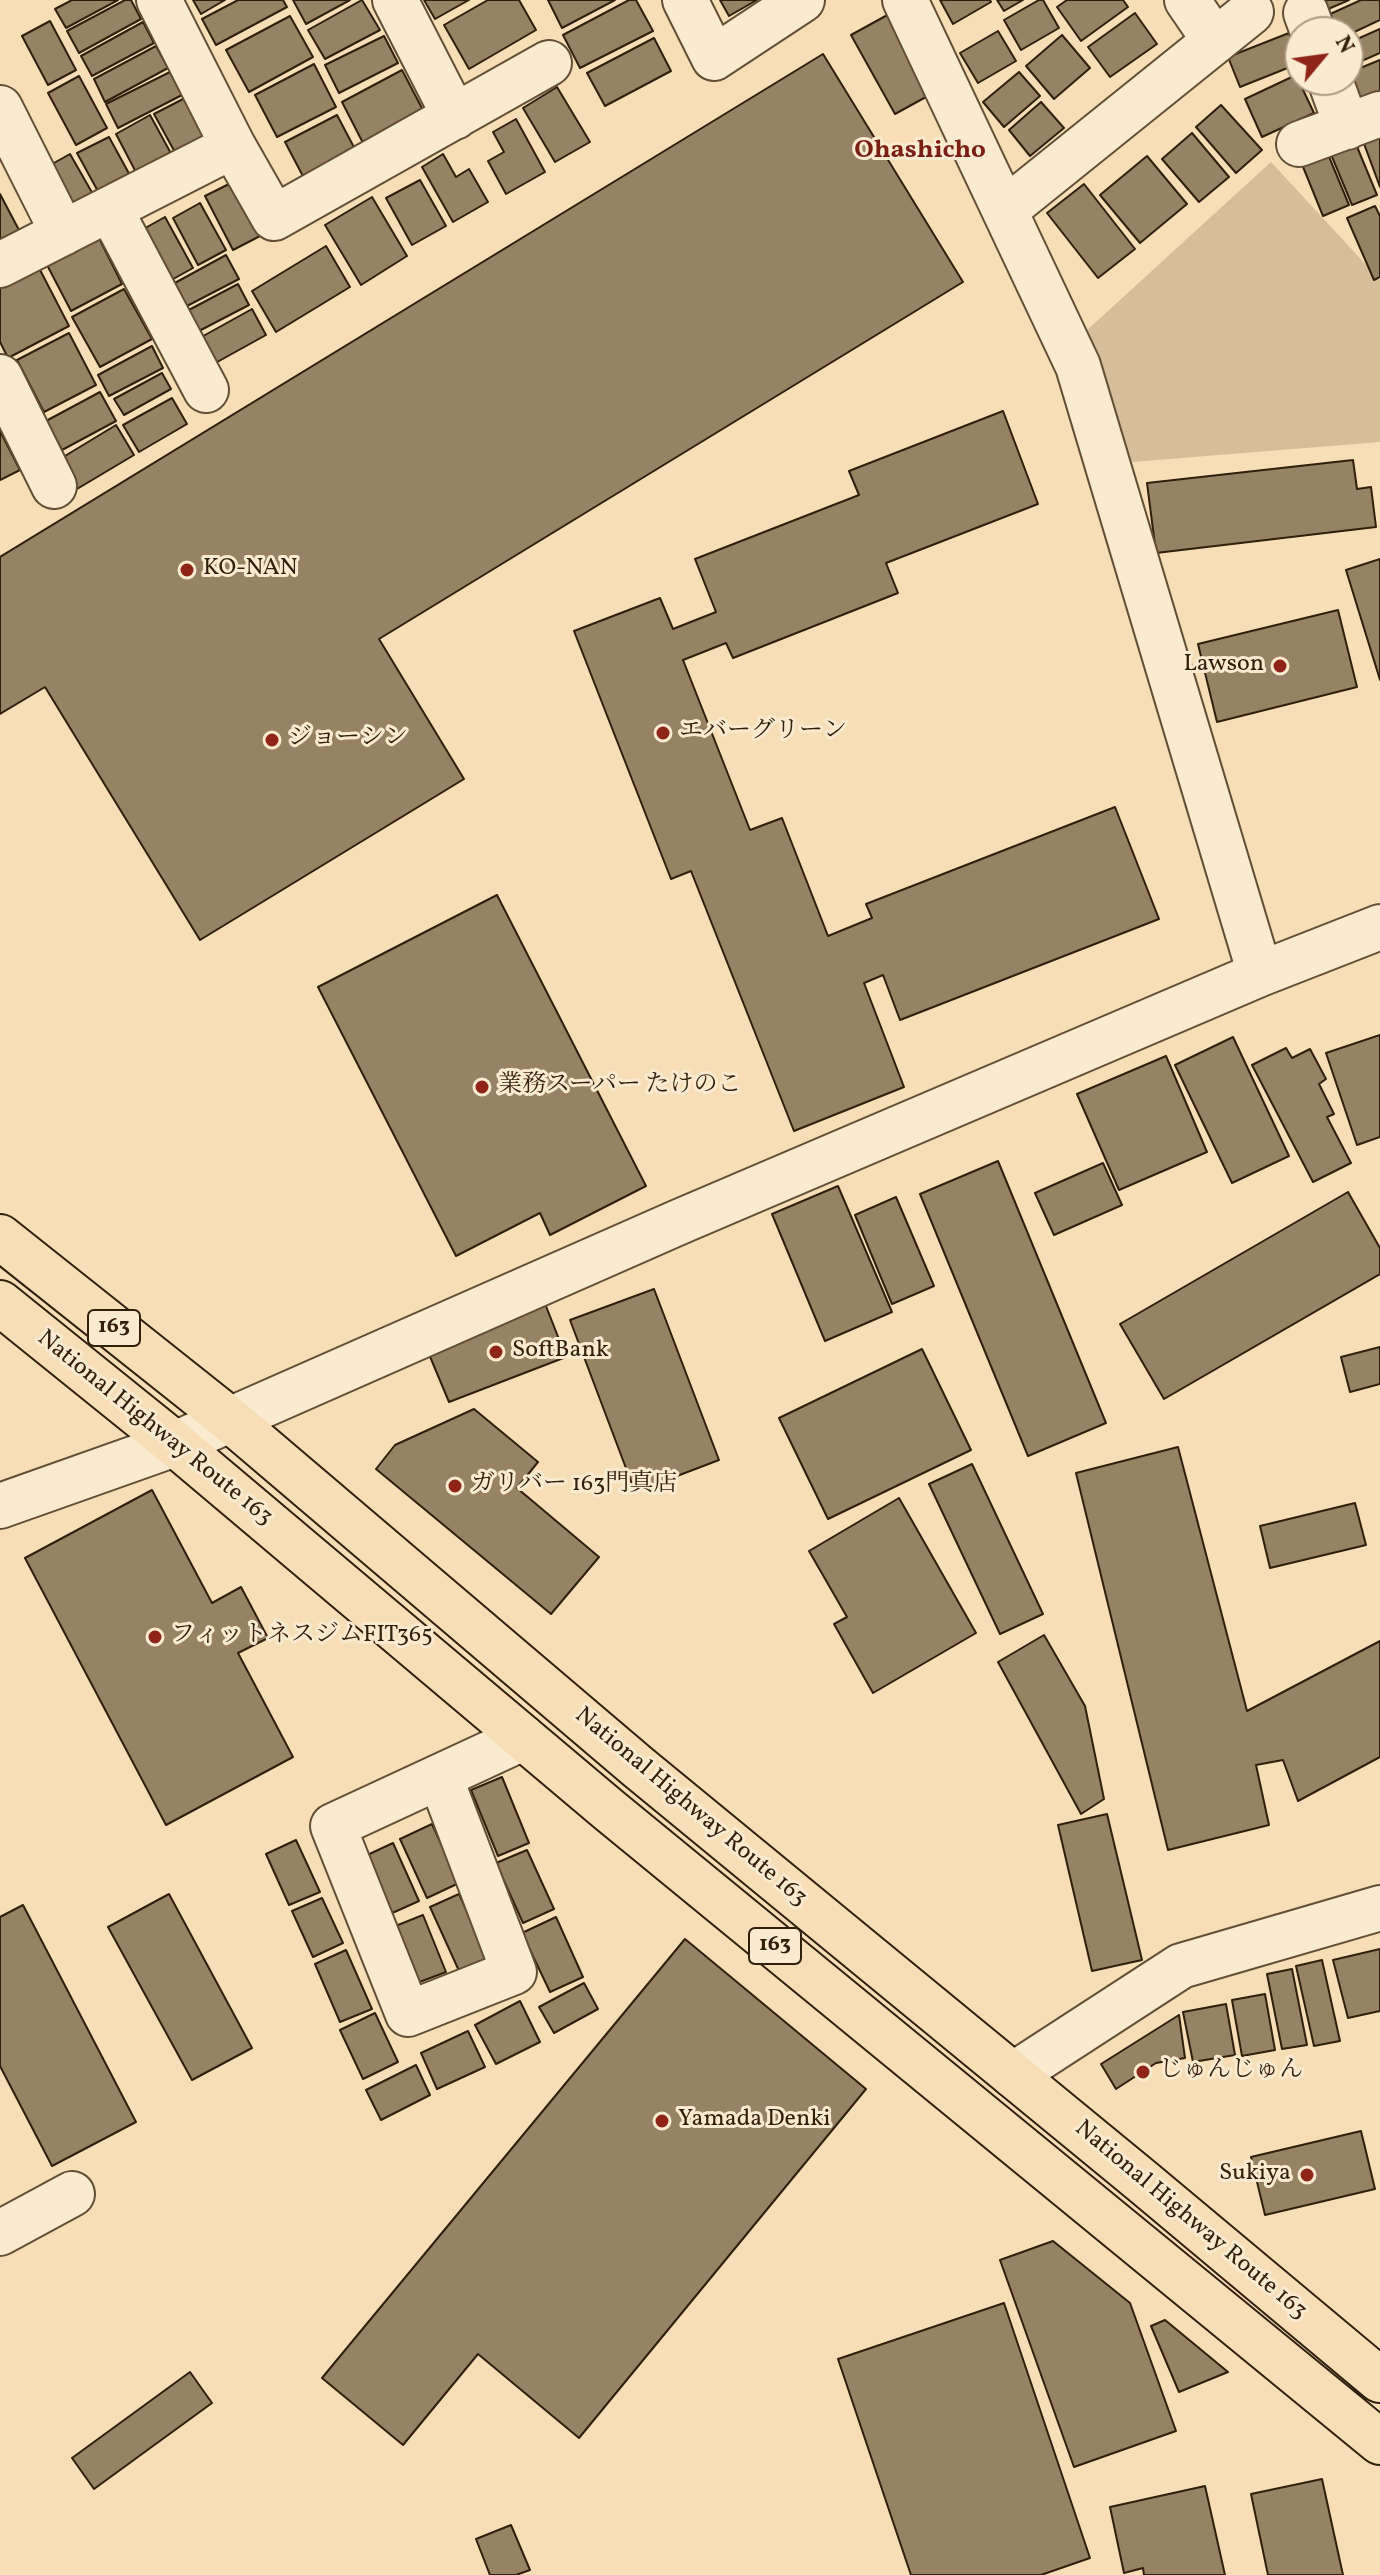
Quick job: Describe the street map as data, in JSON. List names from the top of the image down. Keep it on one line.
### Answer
{"streets":{"highway":["163","National Highway Route 163"]},"districts":["Ohashicho"],"places":["KO-NAN","Lawson","エバーグリーン","ジョーシン","業務スーパー たけのこ","SoftBank","ガリバー 163門真店","フィットネスジムFIT365","じゅんじゅん","Yamada Denki","Sukiya"],"north":"top right"}
